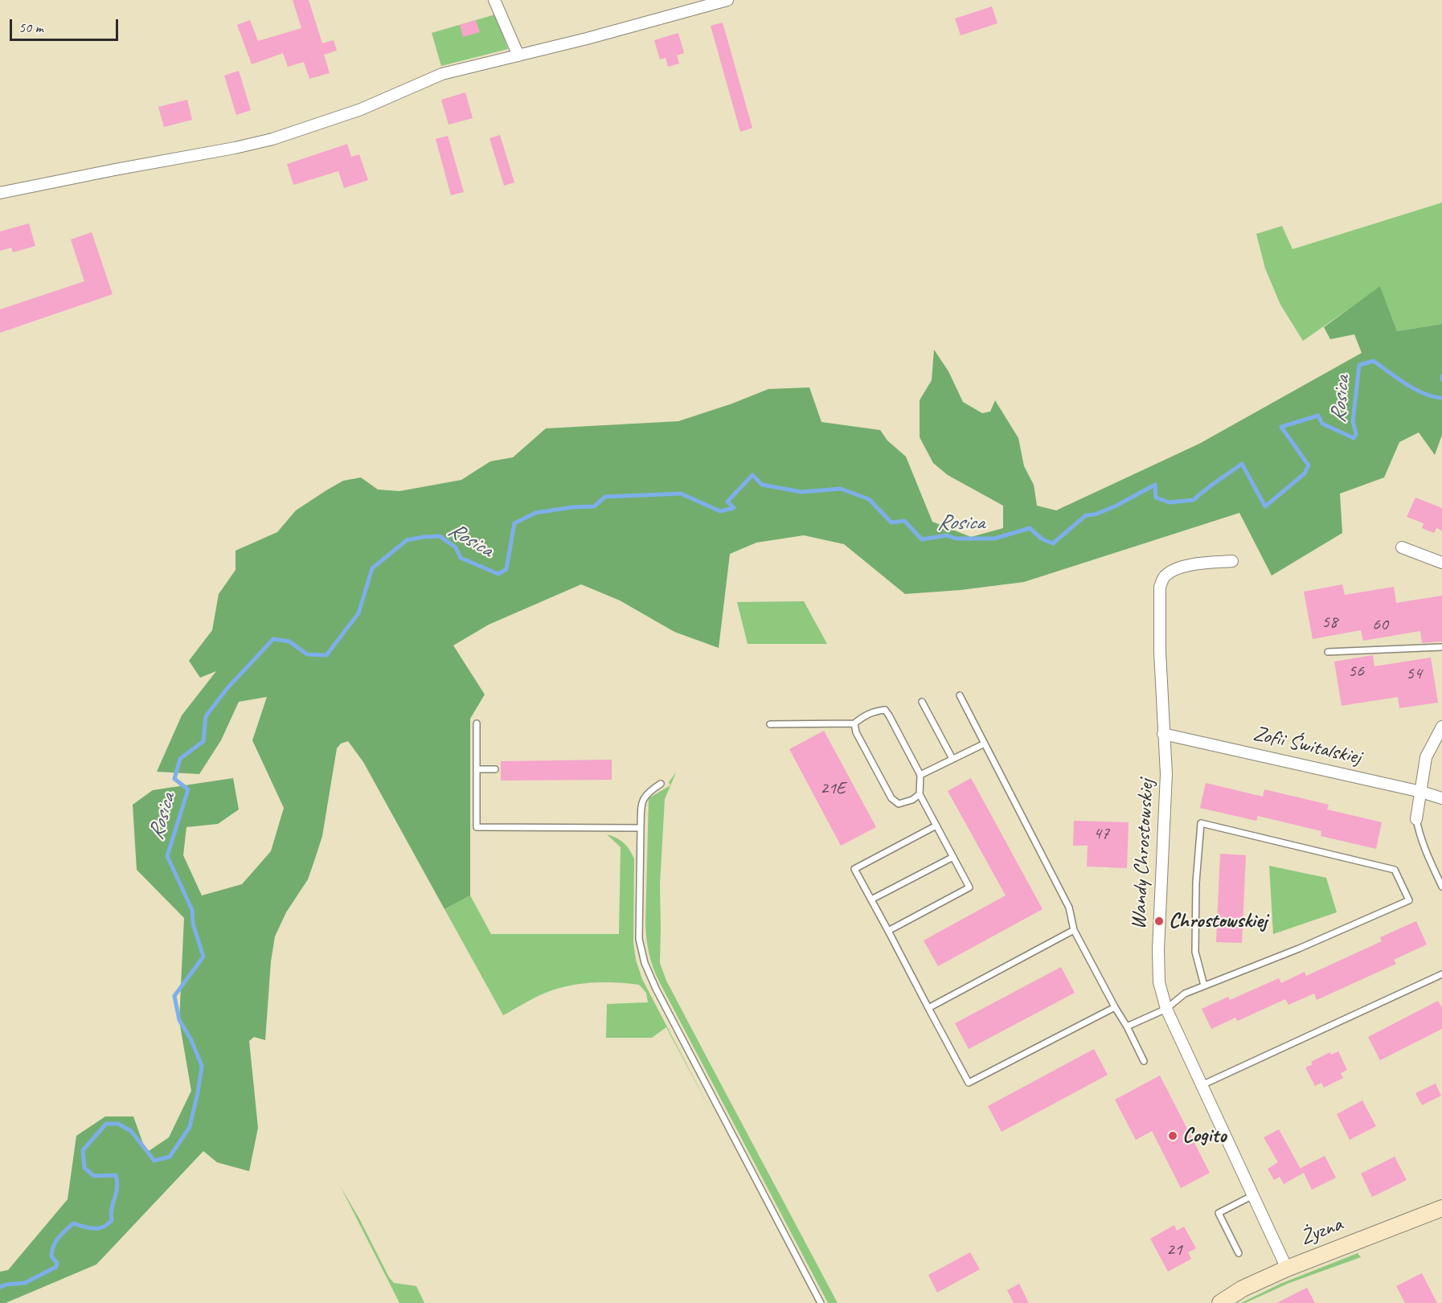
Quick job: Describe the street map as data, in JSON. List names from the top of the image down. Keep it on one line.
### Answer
{"streets":{"street":["Zofii Świtalskiej","Wandy Chrostowskiej","Żyzna"]},"crossings":[["Zofii Świtalskiej","Wandy Chrostowskiej"],["Wandy Chrostowskiej","Żyzna"]],"water":["Rosica"],"places":["Chrostowskiej","Cogito"],"house_numbers":["58","60","56","54","21E","47","21"],"scale_bar":"50 m"}
